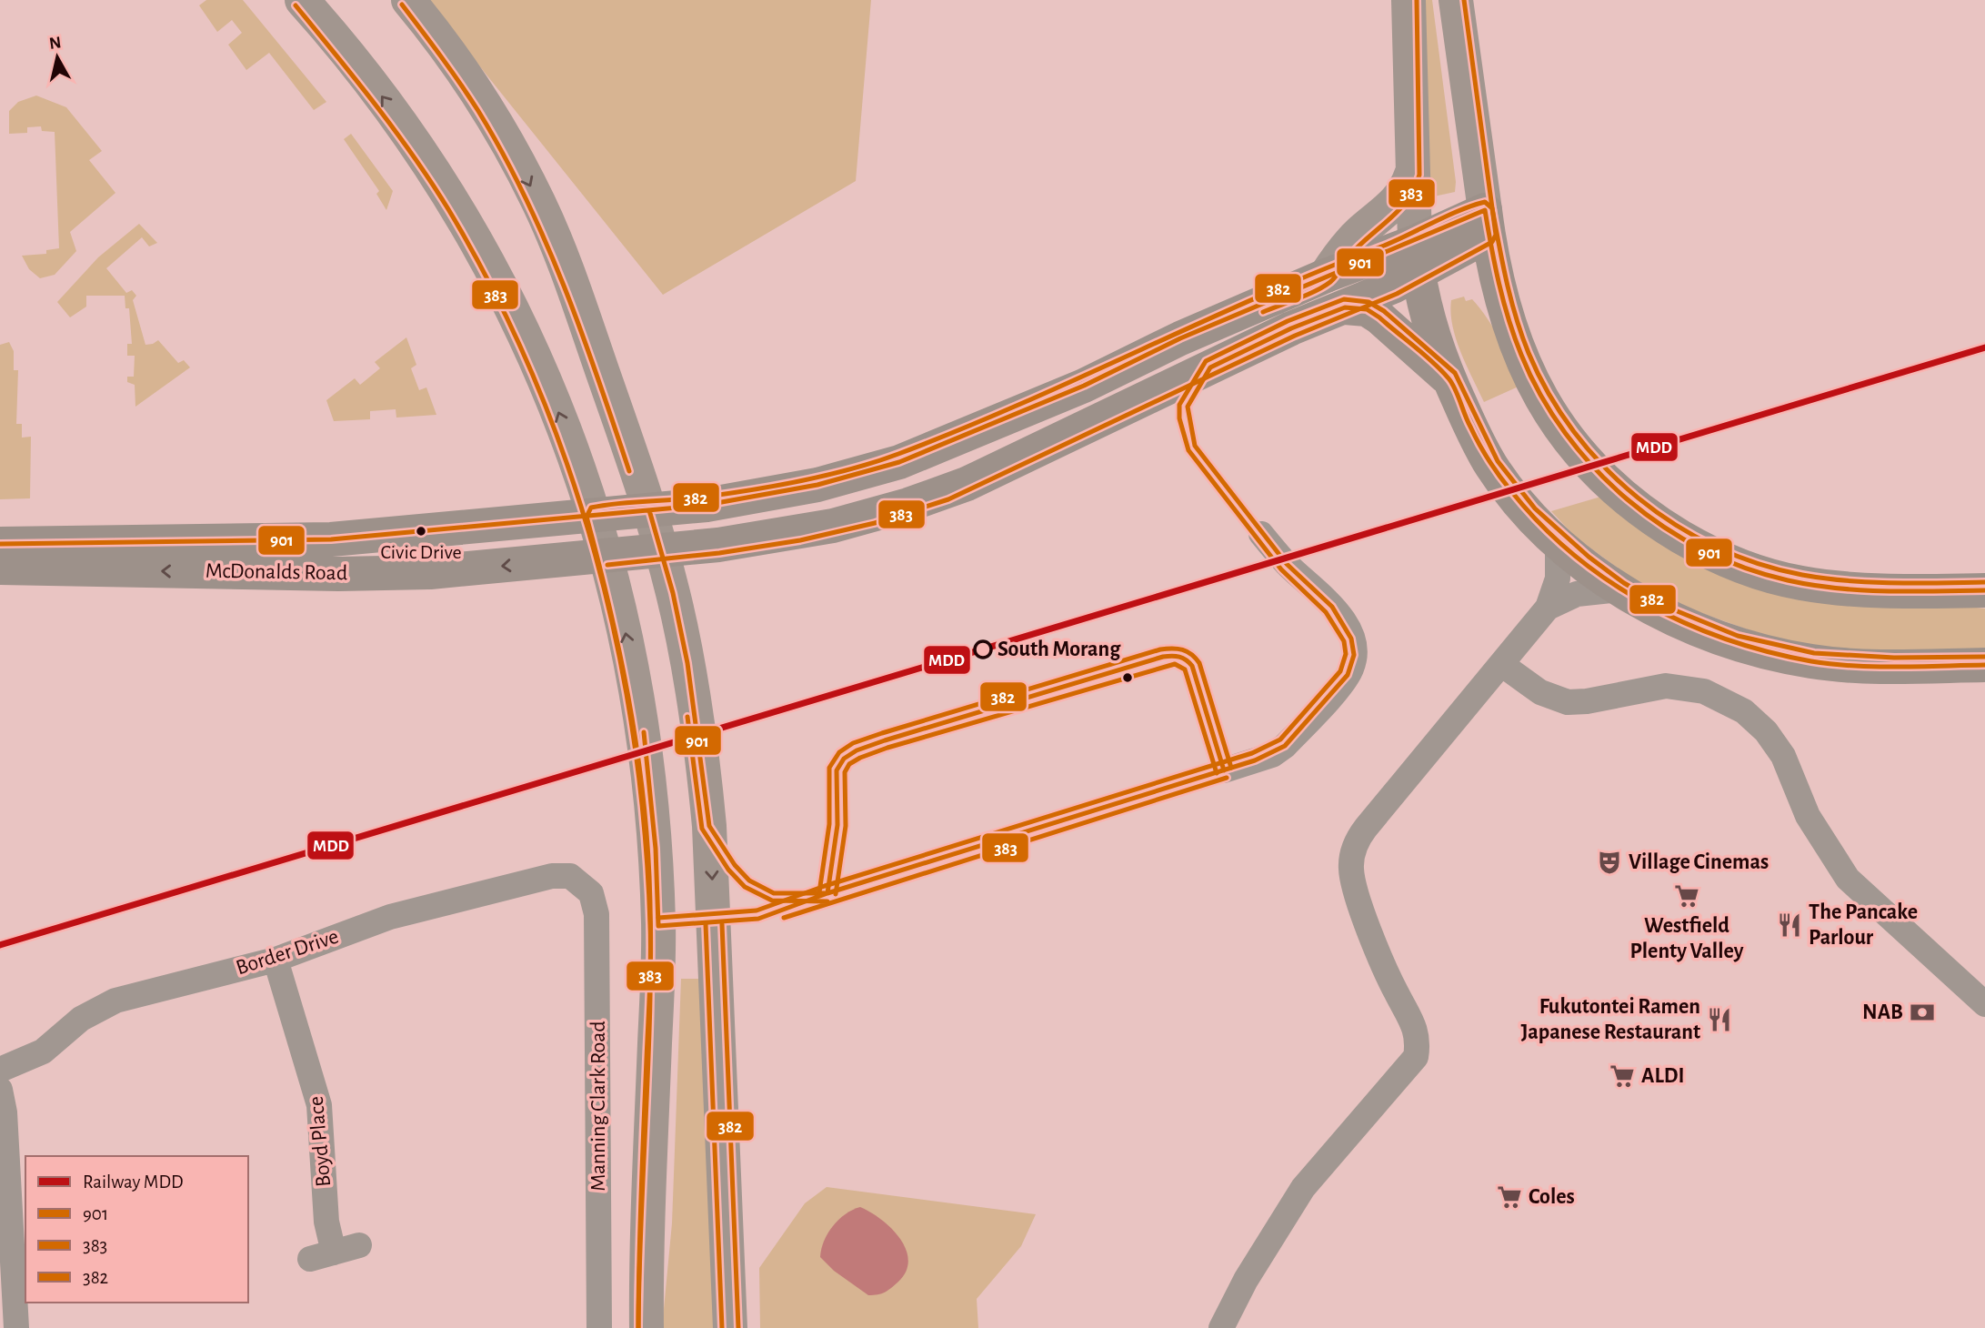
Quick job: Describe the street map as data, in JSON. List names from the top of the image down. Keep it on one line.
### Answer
{"streets":{"main road":["McDonalds Road"],"street":["Border Drive","Manning Clark Road","Boyd Place"]},"crossings":[["Border Drive","Manning Clark Road"],["Border Drive","Boyd Place"]],"places":{"other":["Civic Drive","South Morang"],"theatre":["Village Cinemas"],"supermarket":["Westfield Plenty Valley","ALDI","Coles"],"restaurant":["The Pancake Parlour","Fukutontei Ramen Japanese Restaurant"],"bank":["NAB"]},"lines":["transit line 383","transit line 382","transit line 901","rail line MDD"],"legend":["Railway MDD","901","383","382"],"north":"top"}
